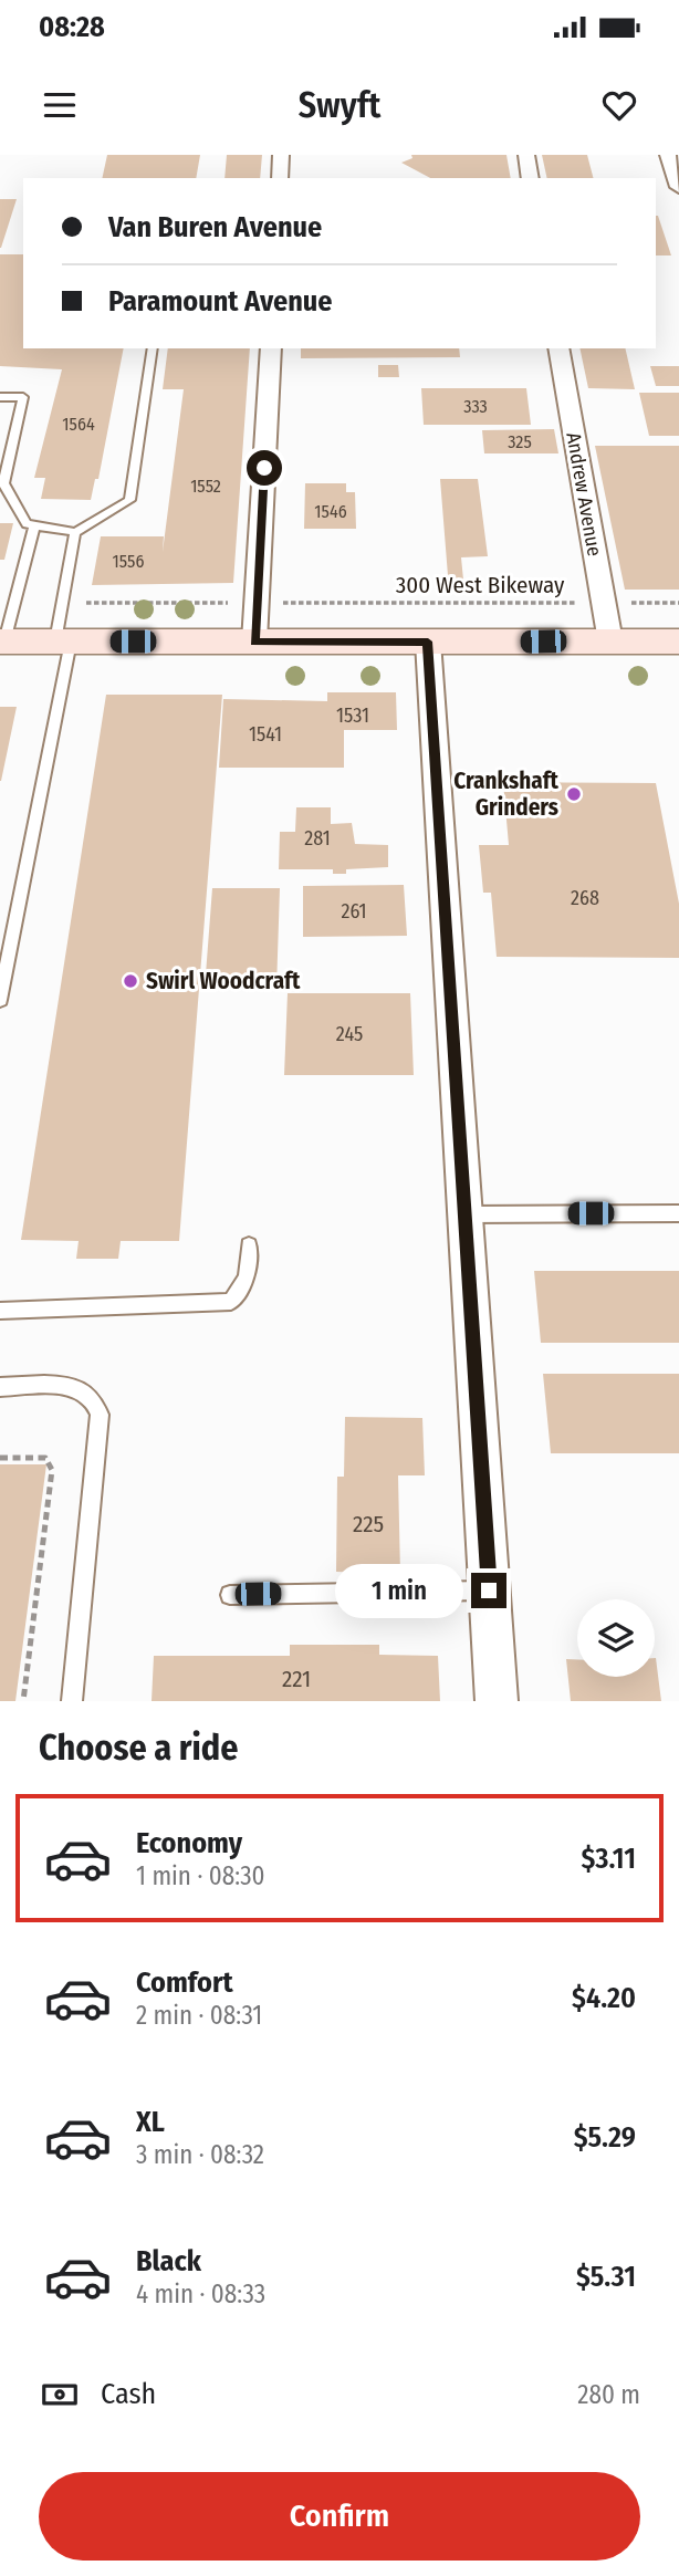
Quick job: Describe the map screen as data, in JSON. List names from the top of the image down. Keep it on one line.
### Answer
{"streets":{"street":["Andrew Avenue"],"path":["300 West Bikeway"]},"crossings":[["Andrew Avenue","300 West Bikeway"]],"places":["Crankshaft Grinders","Swirl Woodcraft"],"house_numbers":["333","1564","325","1552","1546","1556","1531","1541","281","268","261","245","225","221"],"page":{"status":"08:28","header":"Swyft","banner":["Van Buren Avenue","Paramount Avenue"],"bubble":"1 min","heading":"Choose a ride","list":[{"name":"Economy","note":"1 min · 08:30","value":"$3.11"},{"name":"Comfort","note":"2 min · 08:31","value":"$4.20"},{"name":"XL","note":"3 min · 08:32","value":"$5.29"},{"name":"Black","note":"4 min · 08:33","value":"$5.31"}],"pay":["Cash","280 m"],"buttons":"Confirm"}}
